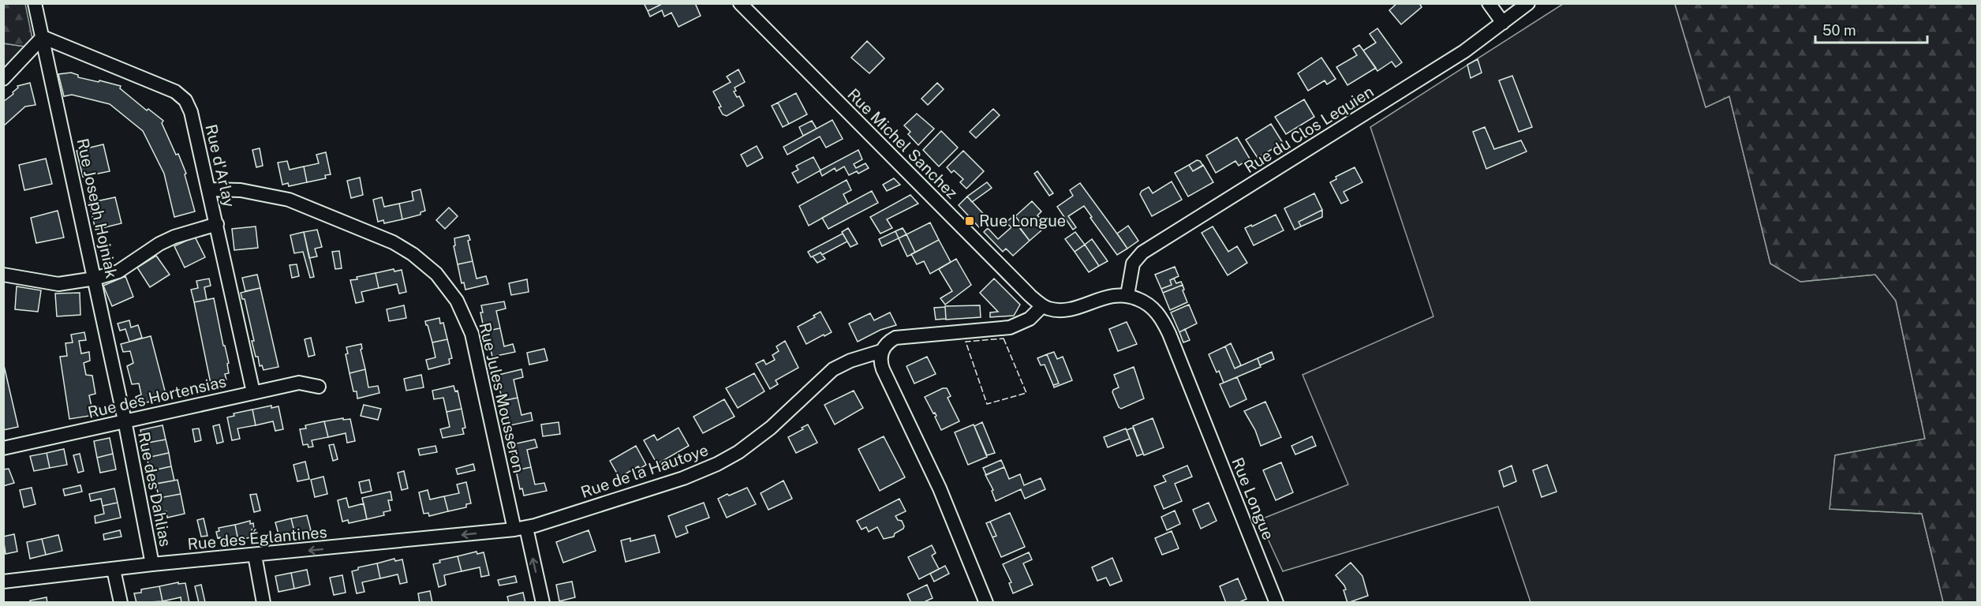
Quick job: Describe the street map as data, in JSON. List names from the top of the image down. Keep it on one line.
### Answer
{"streets":{"street":["Rue du Clos Lequien","Rue Michel Sanchez","Rue d'Arlay","Rue Joseph Hojniak","Rue des Hortensias","Rue Jules Mousseron","Rue de la Hautoye","Rue des Dahlias","Rue Longue","Rue des Églantines"]},"crossings":[["Rue du Clos Lequien","Rue Longue"],["Rue d'Arlay","Rue Joseph Hojniak"],["Rue d'Arlay","Rue des Hortensias"],["Rue d'Arlay","Rue Jules Mousseron"],["Rue Joseph Hojniak","Rue des Hortensias"],["Rue Joseph Hojniak","Rue des Dahlias"],["Rue des Hortensias","Rue des Dahlias"],["Rue Jules Mousseron","Rue de la Hautoye"],["Rue Jules Mousseron","Rue des Églantines"],["Rue de la Hautoye","Rue des Églantines"],["Rue des Dahlias","Rue des Églantines"]],"one_way":["Rue des Églantines"],"places":{"transit":["Rue Longue"]},"scale_bar":"50 m"}
